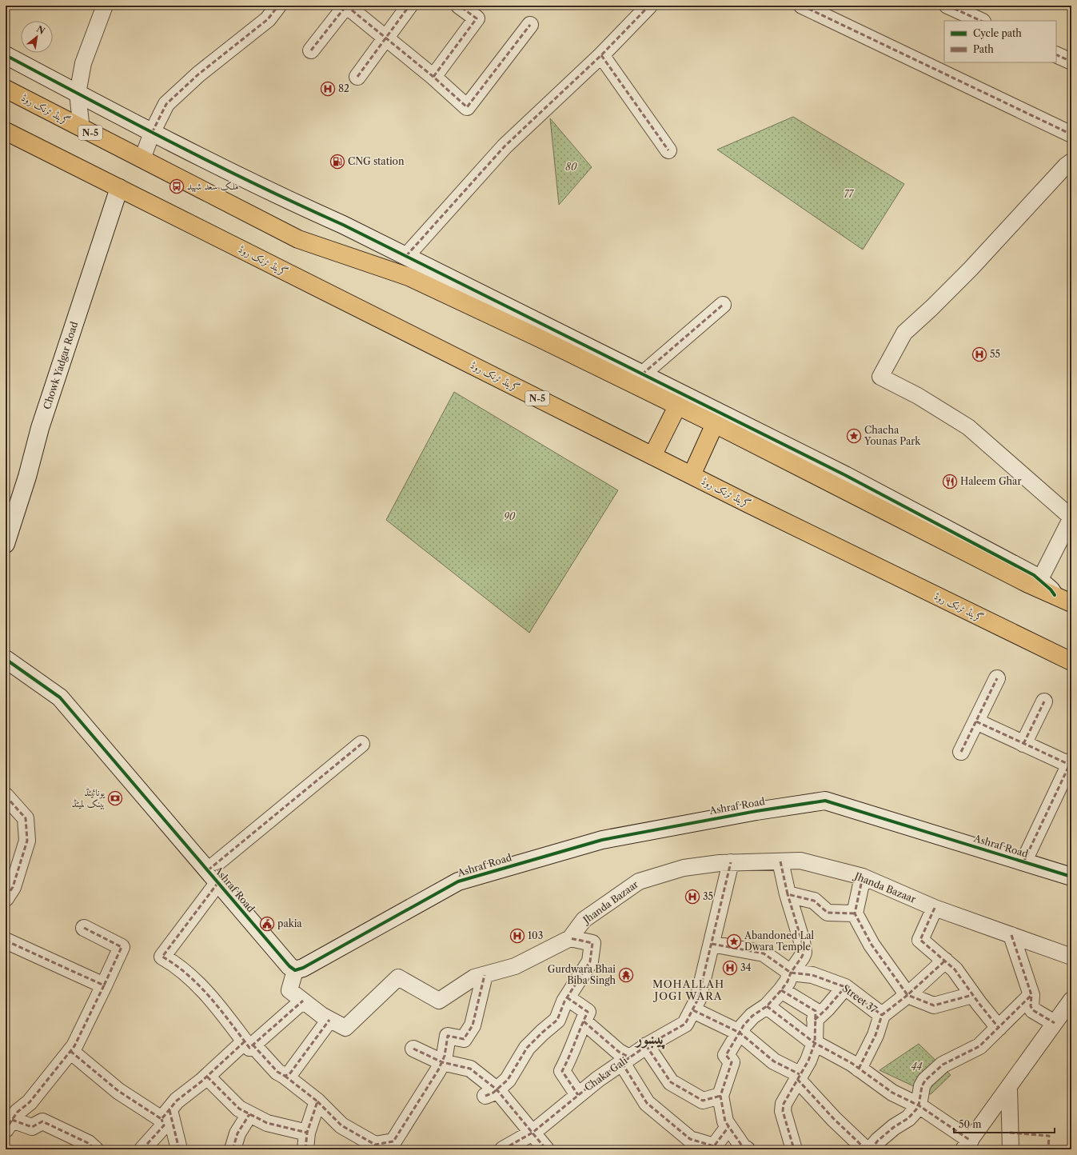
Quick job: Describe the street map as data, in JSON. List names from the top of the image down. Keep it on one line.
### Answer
{"streets":{"highway":["گرینڈ ٹرنک روڈ","N-5"],"street":["Chowk Yadgar Road","Ashraf Road","Jhanda Bazaar","Street 37","Chaka Gali"]},"crossings":[["گرینڈ ٹرنک روڈ","Chowk Yadgar Road"],["Ashraf Road","Jhanda Bazaar"],["Jhanda Bazaar","Chaka Gali"],["Street 37","Chaka Gali"]],"districts":["MOHALLAH JOGI WARA","پيښور"],"parks":["80","77","90","44"],"places":{"hospital":["82","55","35","103","34"],"fuel station":["CNG station"],"bus stop":["ملک سعد شہید"],"place":["Chacha Younas Park","Abandoned Lal Dwara Temple"],"restaurant":["Haleem Ghar"],"bank":["یونائیٹڈ بینک لمیٹڈ"],"public building":["pakia"],"temple":["Gurdwara Bhai Biba Singh"]},"legend":["Cycle path","Path"],"scale_bar":"50 m","north":"top right"}
